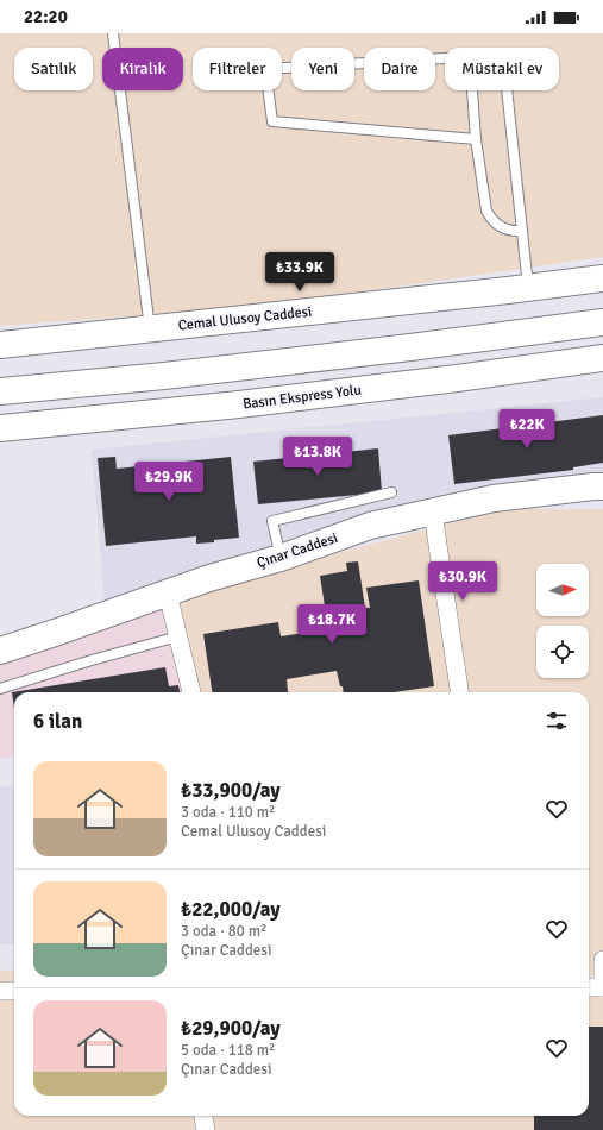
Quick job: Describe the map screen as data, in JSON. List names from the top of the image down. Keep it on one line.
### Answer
{"streets":{"main road":["Cemal Ulusoy Caddesi","Basın Ekspress Yolu","Çınar Caddesi"]},"north":"right","page":{"status":"22:20","chip":["Satılık","Kiralık","Filtreler","Yeni","Daire","Müstakil ev"],"price":["₺33.9K","₺22K","₺13.8K","₺29.9K","₺30.9K","₺18.7K"],"heading":"6 ilan","list":[{"name":"₺33,900/ay","note":"3 oda · 110 m² · Cemal Ulusoy Caddesi"},{"name":"₺22,000/ay","note":"3 oda · 80 m² · Çınar Caddesi"},{"name":"₺29,900/ay","note":"5 oda · 118 m² · Çınar Caddesi"}]}}
